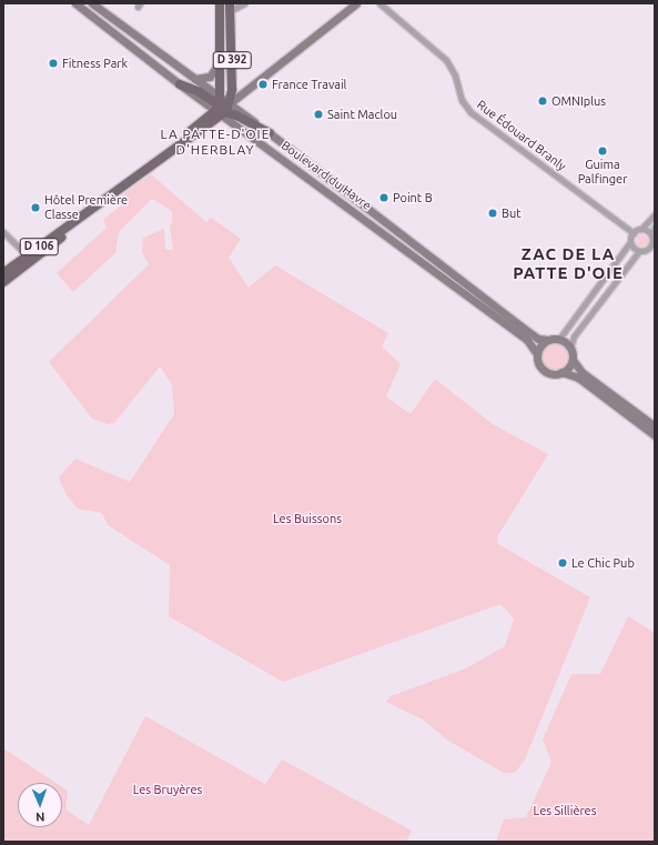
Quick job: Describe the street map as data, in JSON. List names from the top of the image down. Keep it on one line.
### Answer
{"streets":{"main road":["D 392","Boulevard du Havre","D 106"],"street":["Rue Édouard Branly"]},"crossings":[["D 392","Boulevard du Havre"],["D 392","D 106"],["Boulevard du Havre","D 106"]],"districts":["LA PATTE-D'OIE D'HERBLAY","ZAC DE LA PATTE D'OIE"],"parks":["Les Buissons","Les Bruyères","Les Sillières"],"places":["Fitness Park","France Travail","OMNIplus","Saint Maclou","Guima Palfinger","Point B","Hôtel Première Classe","But","Le Chic Pub"],"north":"bottom"}
